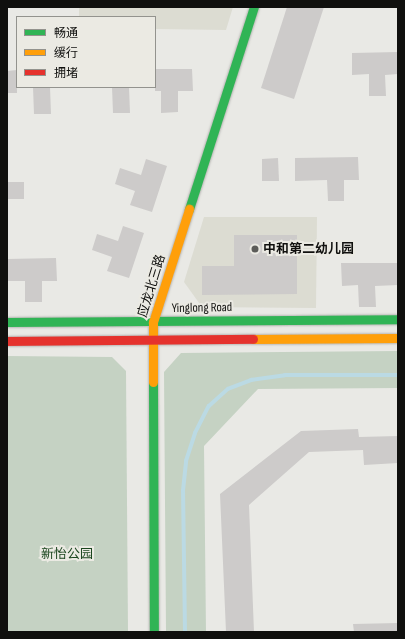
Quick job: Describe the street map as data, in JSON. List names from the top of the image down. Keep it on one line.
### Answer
{"streets":{"street":["应龙北三路","Yinglong Road"]},"crossings":[["应龙北三路","Yinglong Road"]],"parks":["新怡公园"],"places":["中和第二幼儿园"],"legend":["畅通","缓行","拥堵"]}
